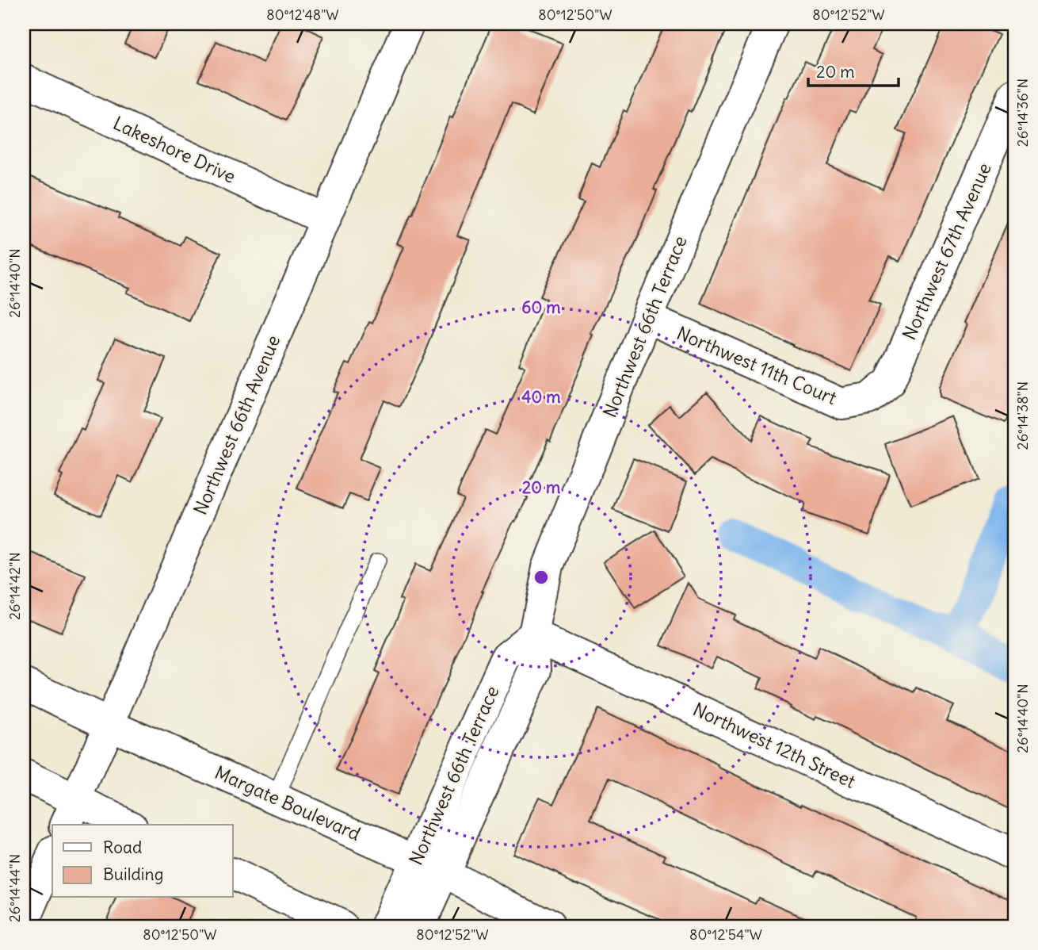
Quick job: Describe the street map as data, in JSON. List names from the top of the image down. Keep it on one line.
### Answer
{"streets":{"street":["Lakeshore Drive","Northwest 67th Avenue","Northwest 66th Terrace","Northwest 11th Court","Northwest 66th Avenue","Northwest 12th Street","Margate Boulevard"]},"crossings":[["Lakeshore Drive","Northwest 66th Avenue"],["Northwest 67th Avenue","Northwest 11th Court"],["Northwest 66th Terrace","Northwest 11th Court"],["Northwest 66th Terrace","Northwest 12th Street"],["Northwest 66th Terrace","Margate Boulevard"],["Northwest 66th Avenue","Margate Boulevard"]],"legend":["Road","Building"],"scale_bar":"20 m","coordinates":["80°12'48\"W","80°12'50\"W","80°12'52\"W","26°14'36\"N","26°14'40\"N","26°14'38\"N","26°14'42\"N","26°14'44\"N","80°12'54\"W"],"rings":["60 m","40 m","20 m"]}
